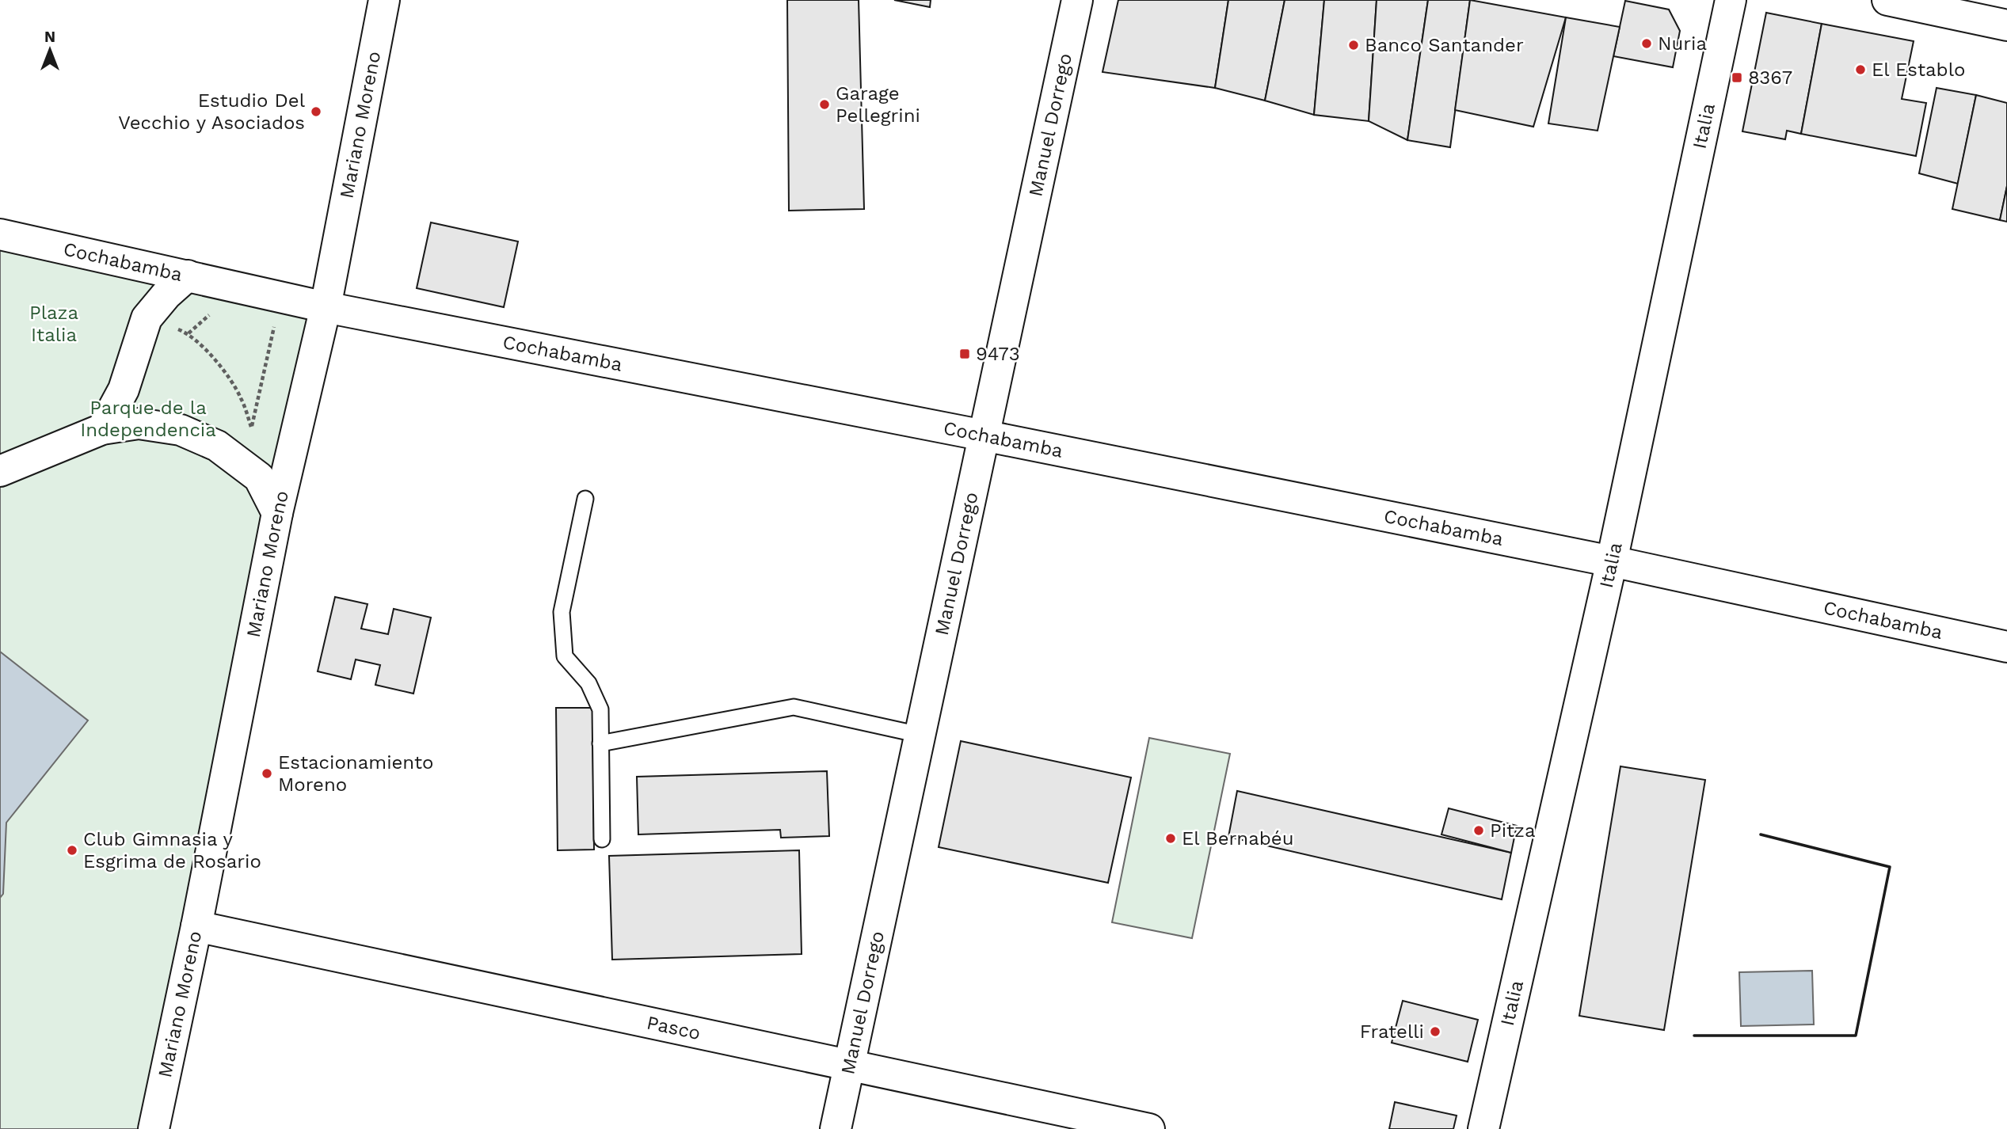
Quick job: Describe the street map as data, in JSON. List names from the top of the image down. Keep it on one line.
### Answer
{"streets":{"street":["Mariano Moreno","Manuel Dorrego","Italia","Cochabamba","Pasco"]},"crossings":[["Mariano Moreno","Cochabamba"],["Mariano Moreno","Pasco"],["Manuel Dorrego","Cochabamba"],["Manuel Dorrego","Pasco"],["Italia","Cochabamba"]],"parks":["Plaza Italia","Parque de la Independencia"],"places":{"other":["Nuria","Banco Santander","El Establo","Garage Pellegrini","Estudio Del Vecchio y Asociados","Estacionamiento Moreno","Pitza","El Bernabéu","Club Gimnasia y Esgrima de Rosario","Fratelli"],"transit":["8367","9473"]},"north":"top"}
